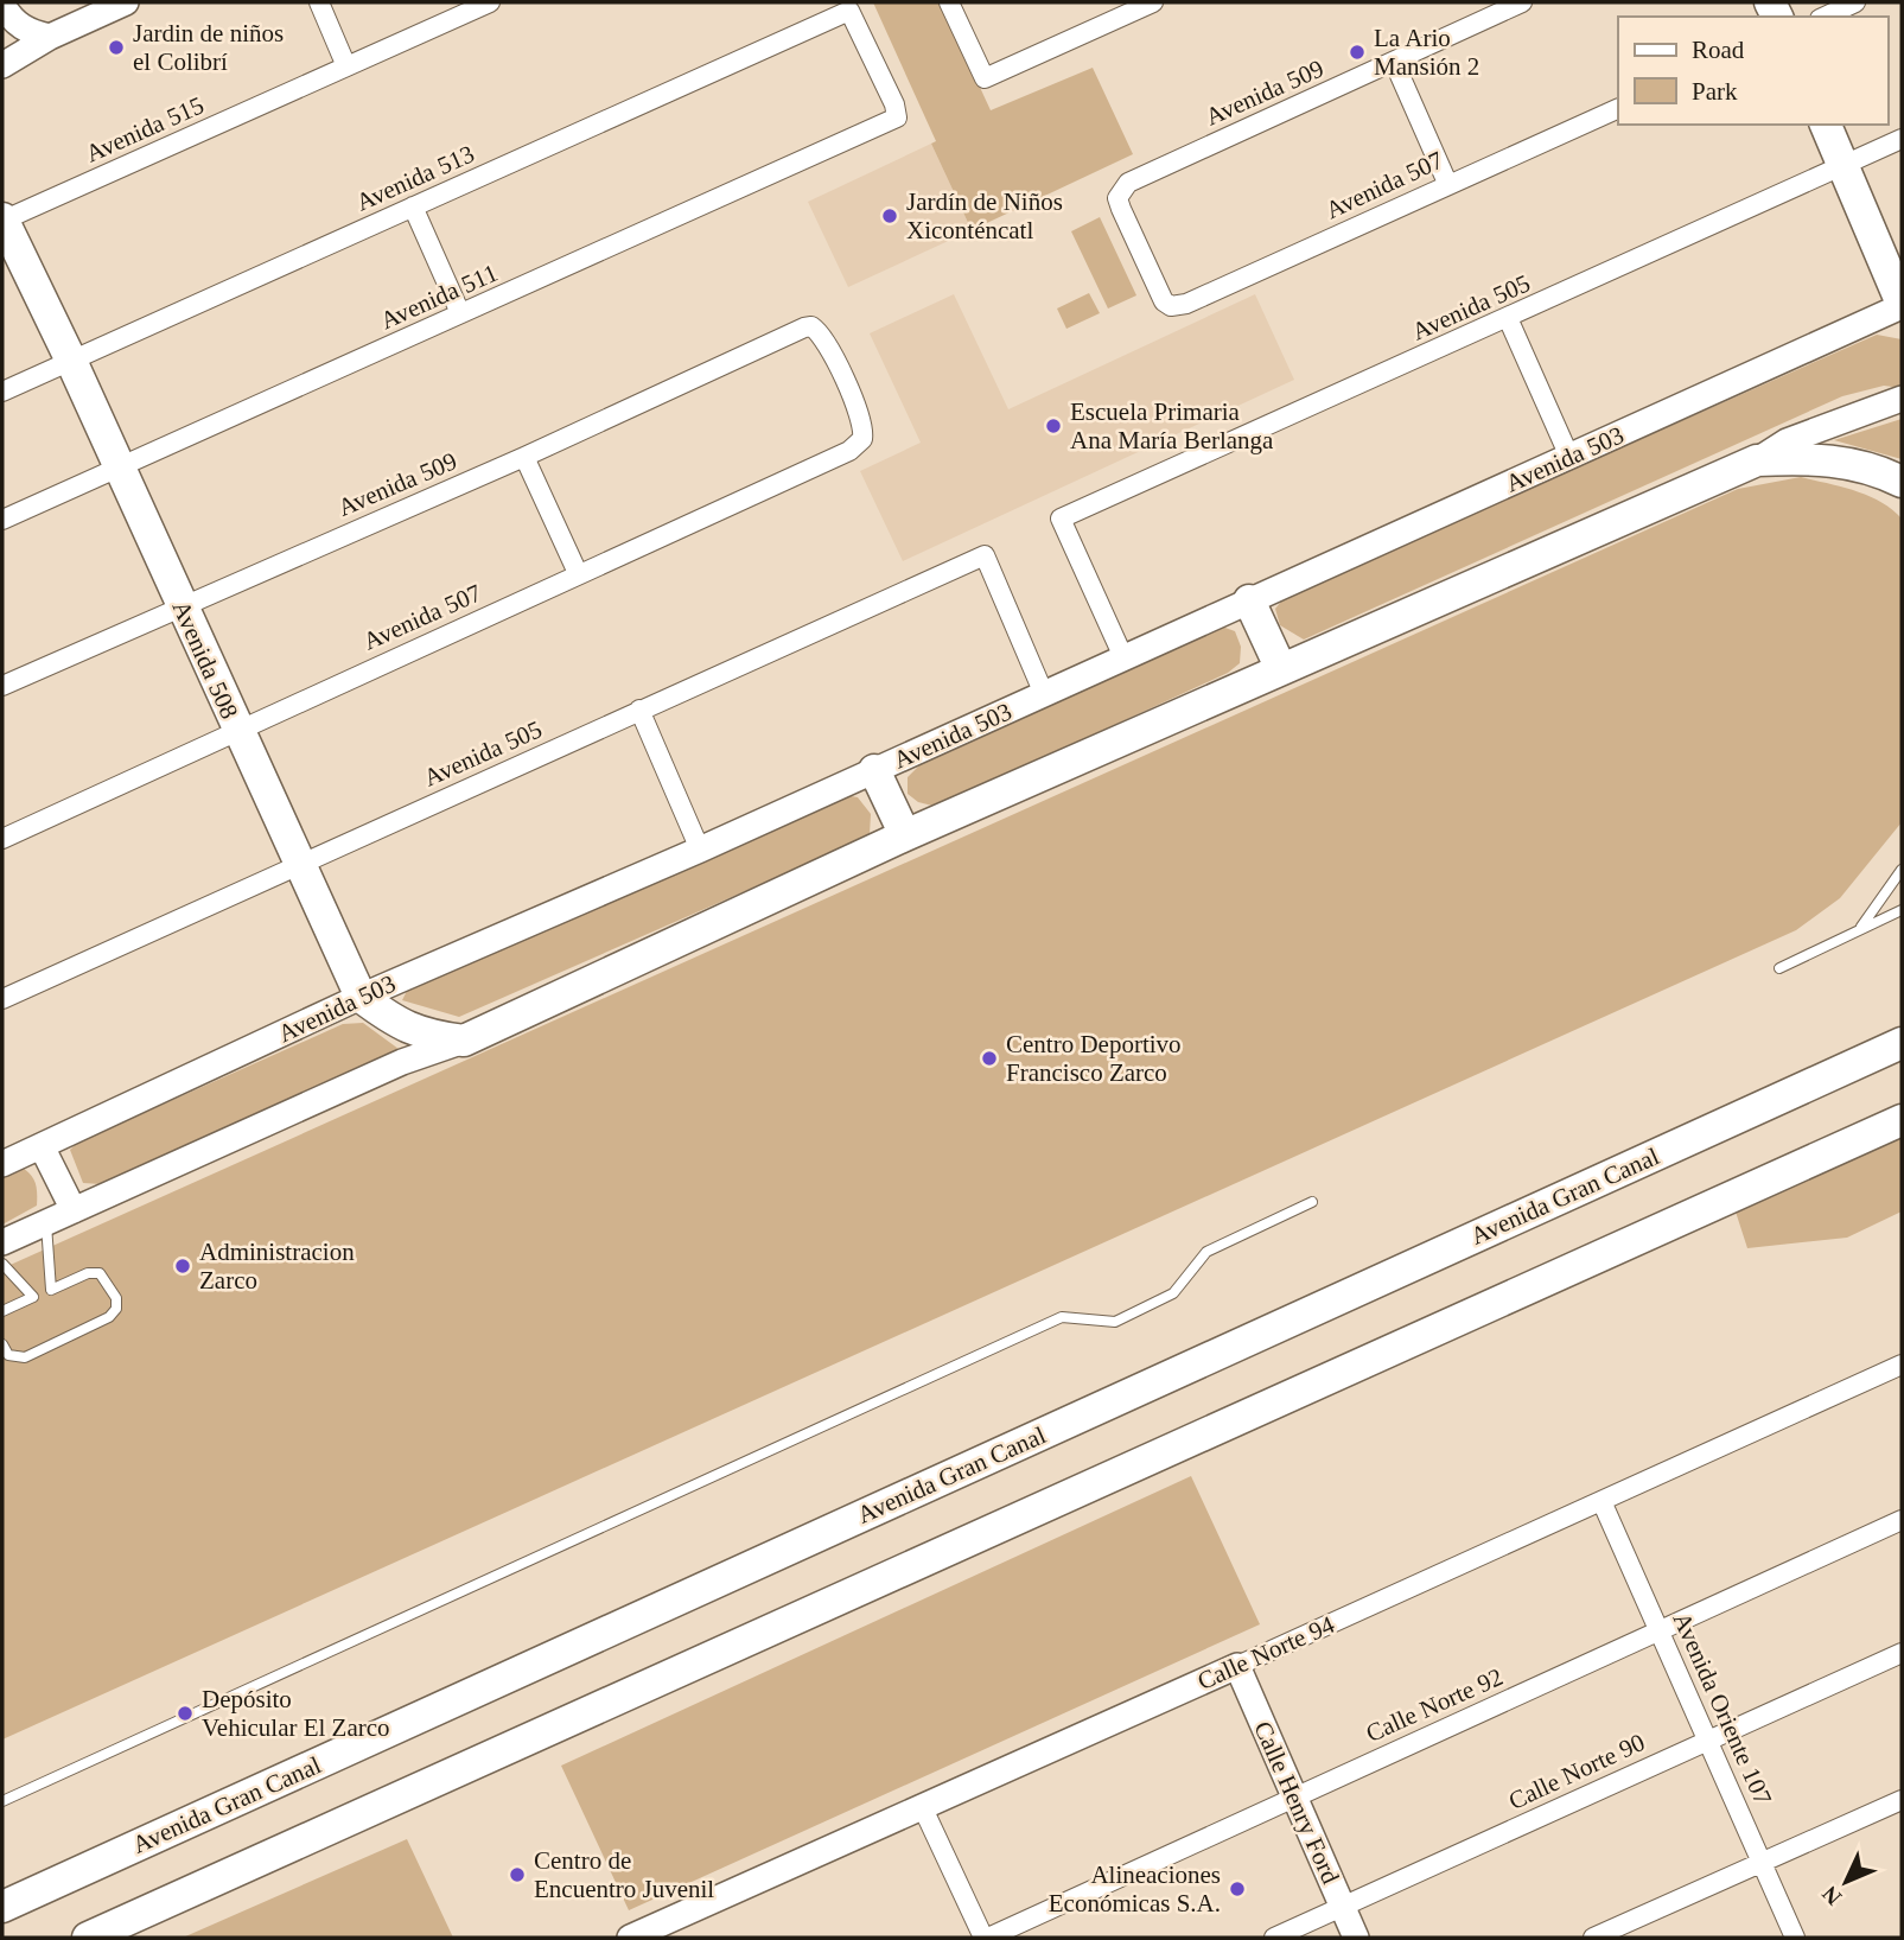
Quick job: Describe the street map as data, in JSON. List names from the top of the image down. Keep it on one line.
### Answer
{"streets":{"main road":["Avenida 508","Avenida Gran Canal"],"street":["Avenida 509","Avenida 515","Avenida 513","Avenida 507","Avenida 511","Avenida 505","Avenida 503","Calle Norte 94","Calle Norte 92","Avenida Oriente 107","Calle Norte 90","Calle Henry Ford"]},"crossings":[["Avenida 509","Avenida 507"],["Avenida 509","Avenida 508"],["Avenida 515","Avenida 508"],["Avenida 513","Avenida 511"],["Avenida 513","Avenida 508"],["Avenida 507","Avenida 508"],["Avenida 511","Avenida 508"],["Avenida 505","Avenida 503"],["Avenida 505","Avenida 508"],["Avenida 503","Avenida 508"],["Calle Norte 94","Avenida Oriente 107"],["Calle Norte 94","Calle Henry Ford"],["Calle Norte 92","Avenida Oriente 107"],["Calle Norte 92","Calle Henry Ford"],["Avenida Oriente 107","Calle Norte 90"],["Calle Norte 90","Calle Henry Ford"]],"places":["Jardin de niños el Colibrí","La Ario Mansión 2","Jardín de Niños Xiconténcatl","Escuela Primaria Ana María Berlanga","Centro Deportivo Francisco Zarco","Administracion Zarco","Depósito Vehicular El Zarco","Centro de Encuentro Juvenil","Alineaciones Económicas S.A."],"legend":["Road","Park"],"north":"bottom left"}
